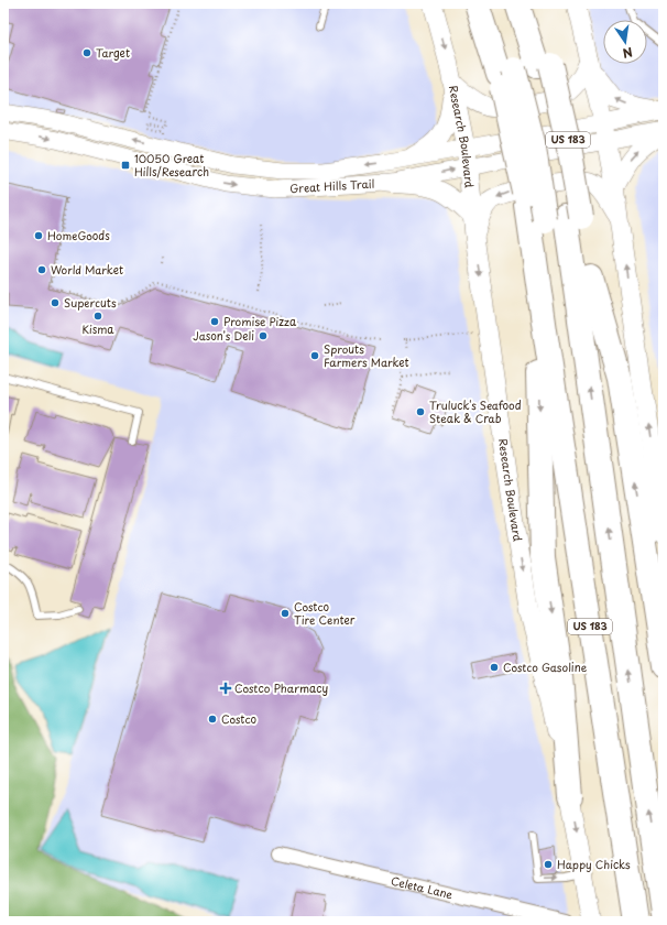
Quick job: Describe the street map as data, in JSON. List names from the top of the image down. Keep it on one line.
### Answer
{"streets":{"highway":["US 183"],"main road":["Research Boulevard"],"street":["Great Hills Trail","Celeta Lane"]},"crossings":[["Research Boulevard","Great Hills Trail"]],"places":{"other":["Target","HomeGoods","World Market","Supercuts","Kisma","Promise Pizza","Jason's Deli","Sprouts Farmers Market","Truluck's Seafood Steak & Crab","Costco Tire Center","Costco Gasoline","Costco","Happy Chicks"],"transit":["10050 Great Hills/Research"],"health":["Costco Pharmacy"]},"north":"bottom"}
